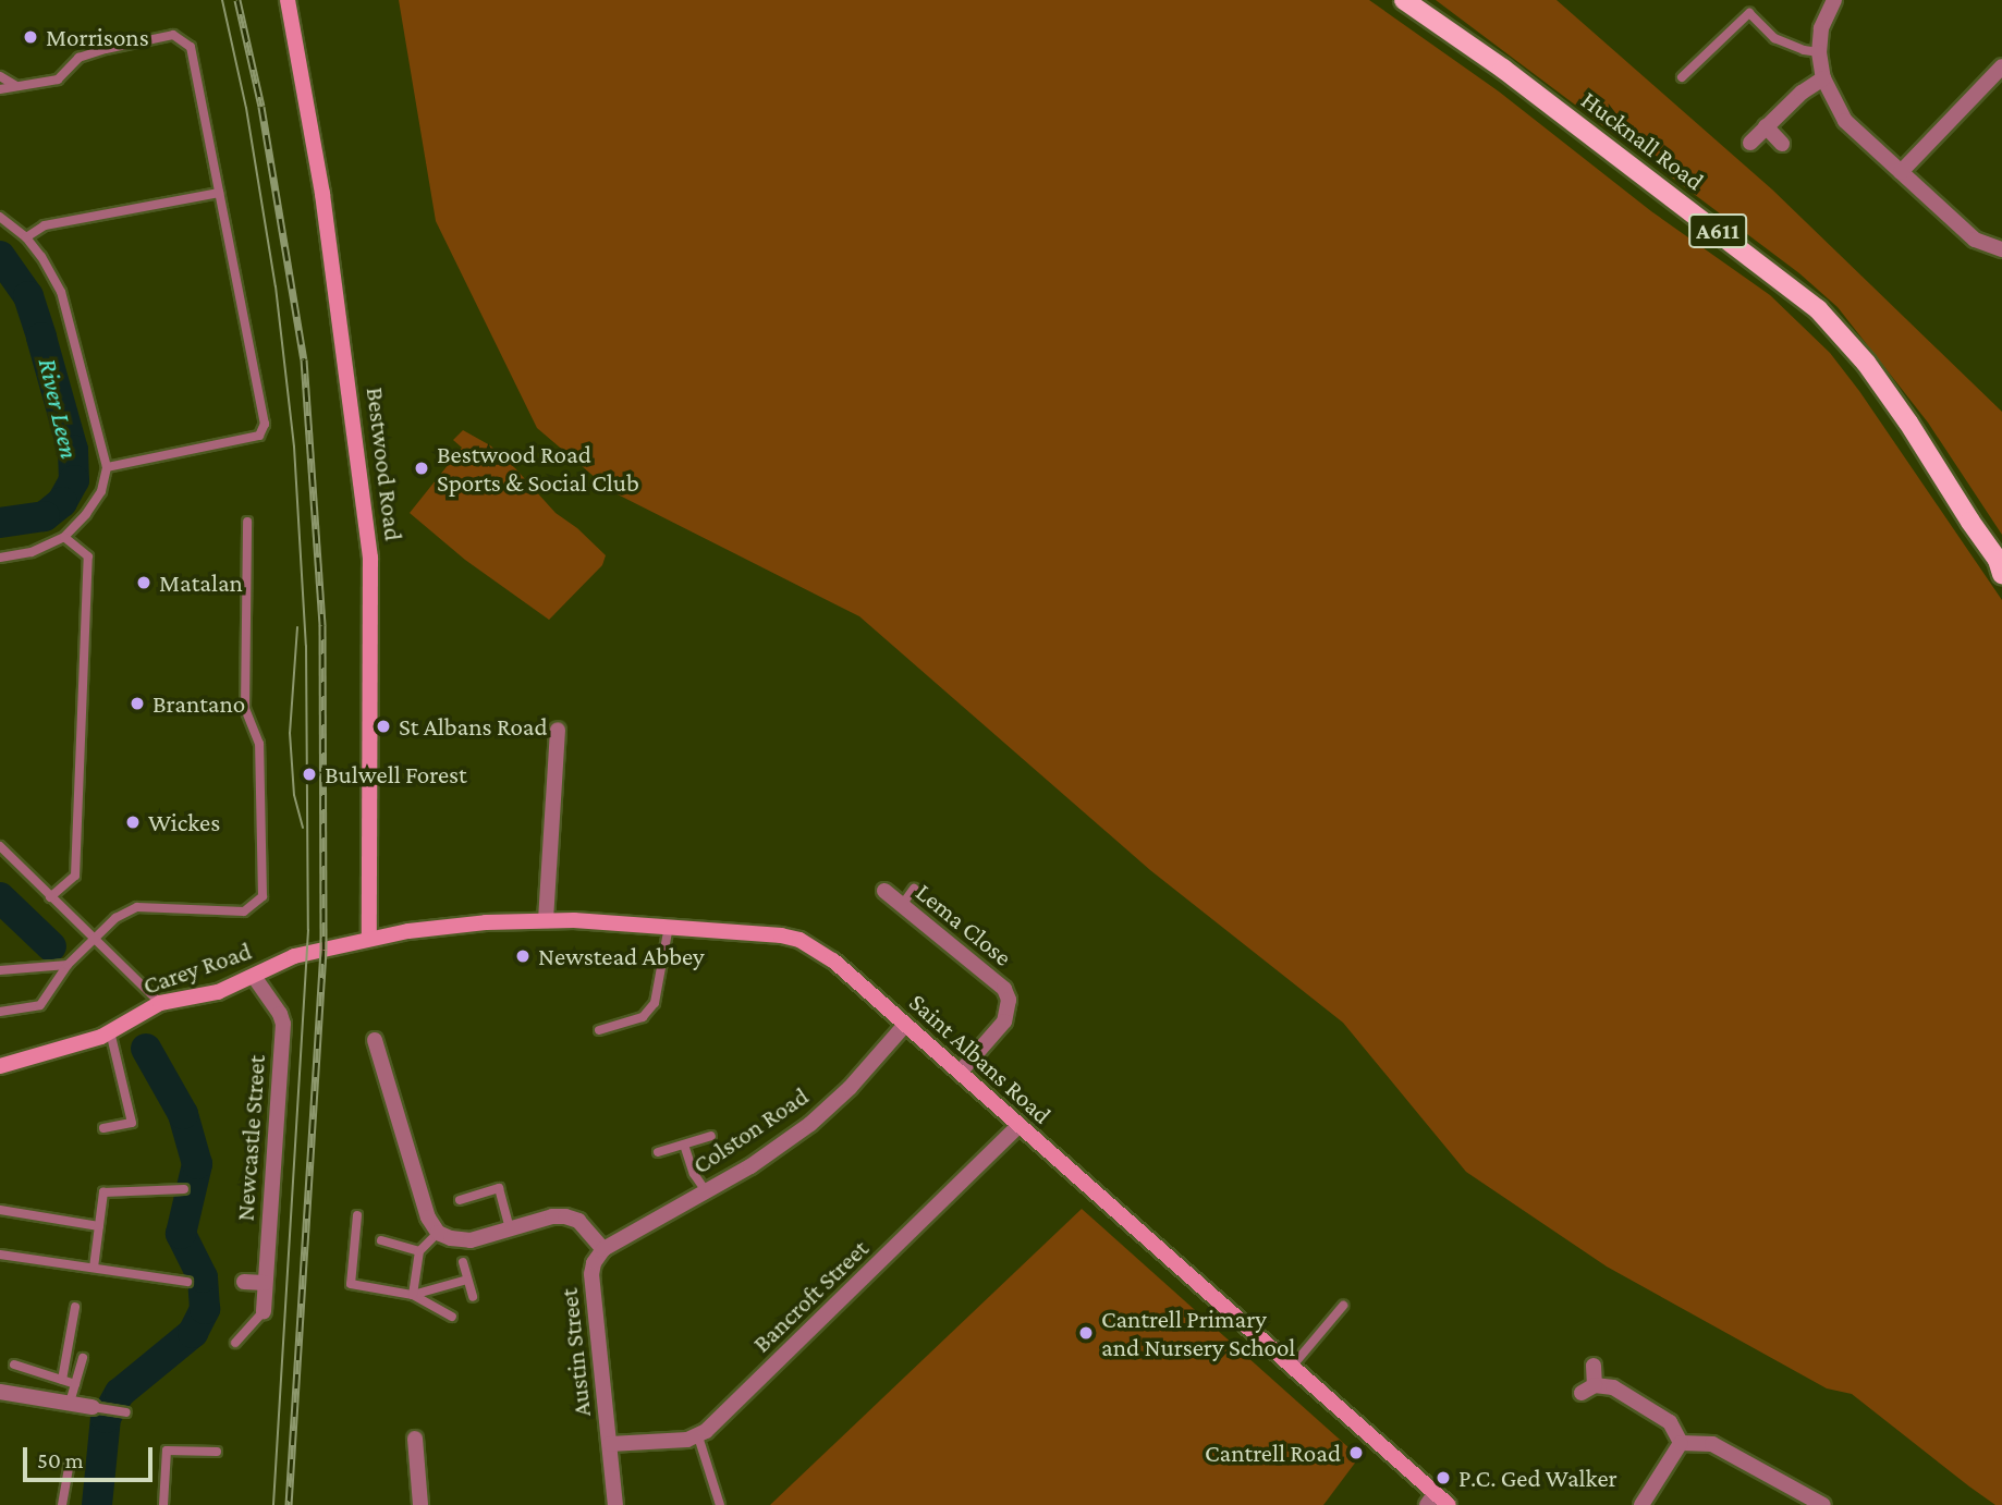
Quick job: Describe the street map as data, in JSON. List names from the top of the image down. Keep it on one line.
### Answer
{"streets":{"main road":["Hucknall Road","A611"],"street":["Bestwood Road","Lema Close","Carey Road","Saint Albans Road","Colston Road","Newcastle Street","Bancroft Street","Austin Street"]},"crossings":[["Bestwood Road","Carey Road"],["Bestwood Road","Saint Albans Road"],["Lema Close","Saint Albans Road"],["Carey Road","Saint Albans Road"],["Carey Road","Newcastle Street"],["Saint Albans Road","Colston Road"],["Saint Albans Road","Bancroft Street"],["Colston Road","Austin Street"]],"water":["River Leen"],"places":["Morrisons","Bestwood Road Sports & Social Club","Matalan","Brantano","St Albans Road","Bulwell Forest","Wickes","Newstead Abbey","Cantrell Primary and Nursery School","Cantrell Road","P.C. Ged Walker"],"scale_bar":"50 m"}
